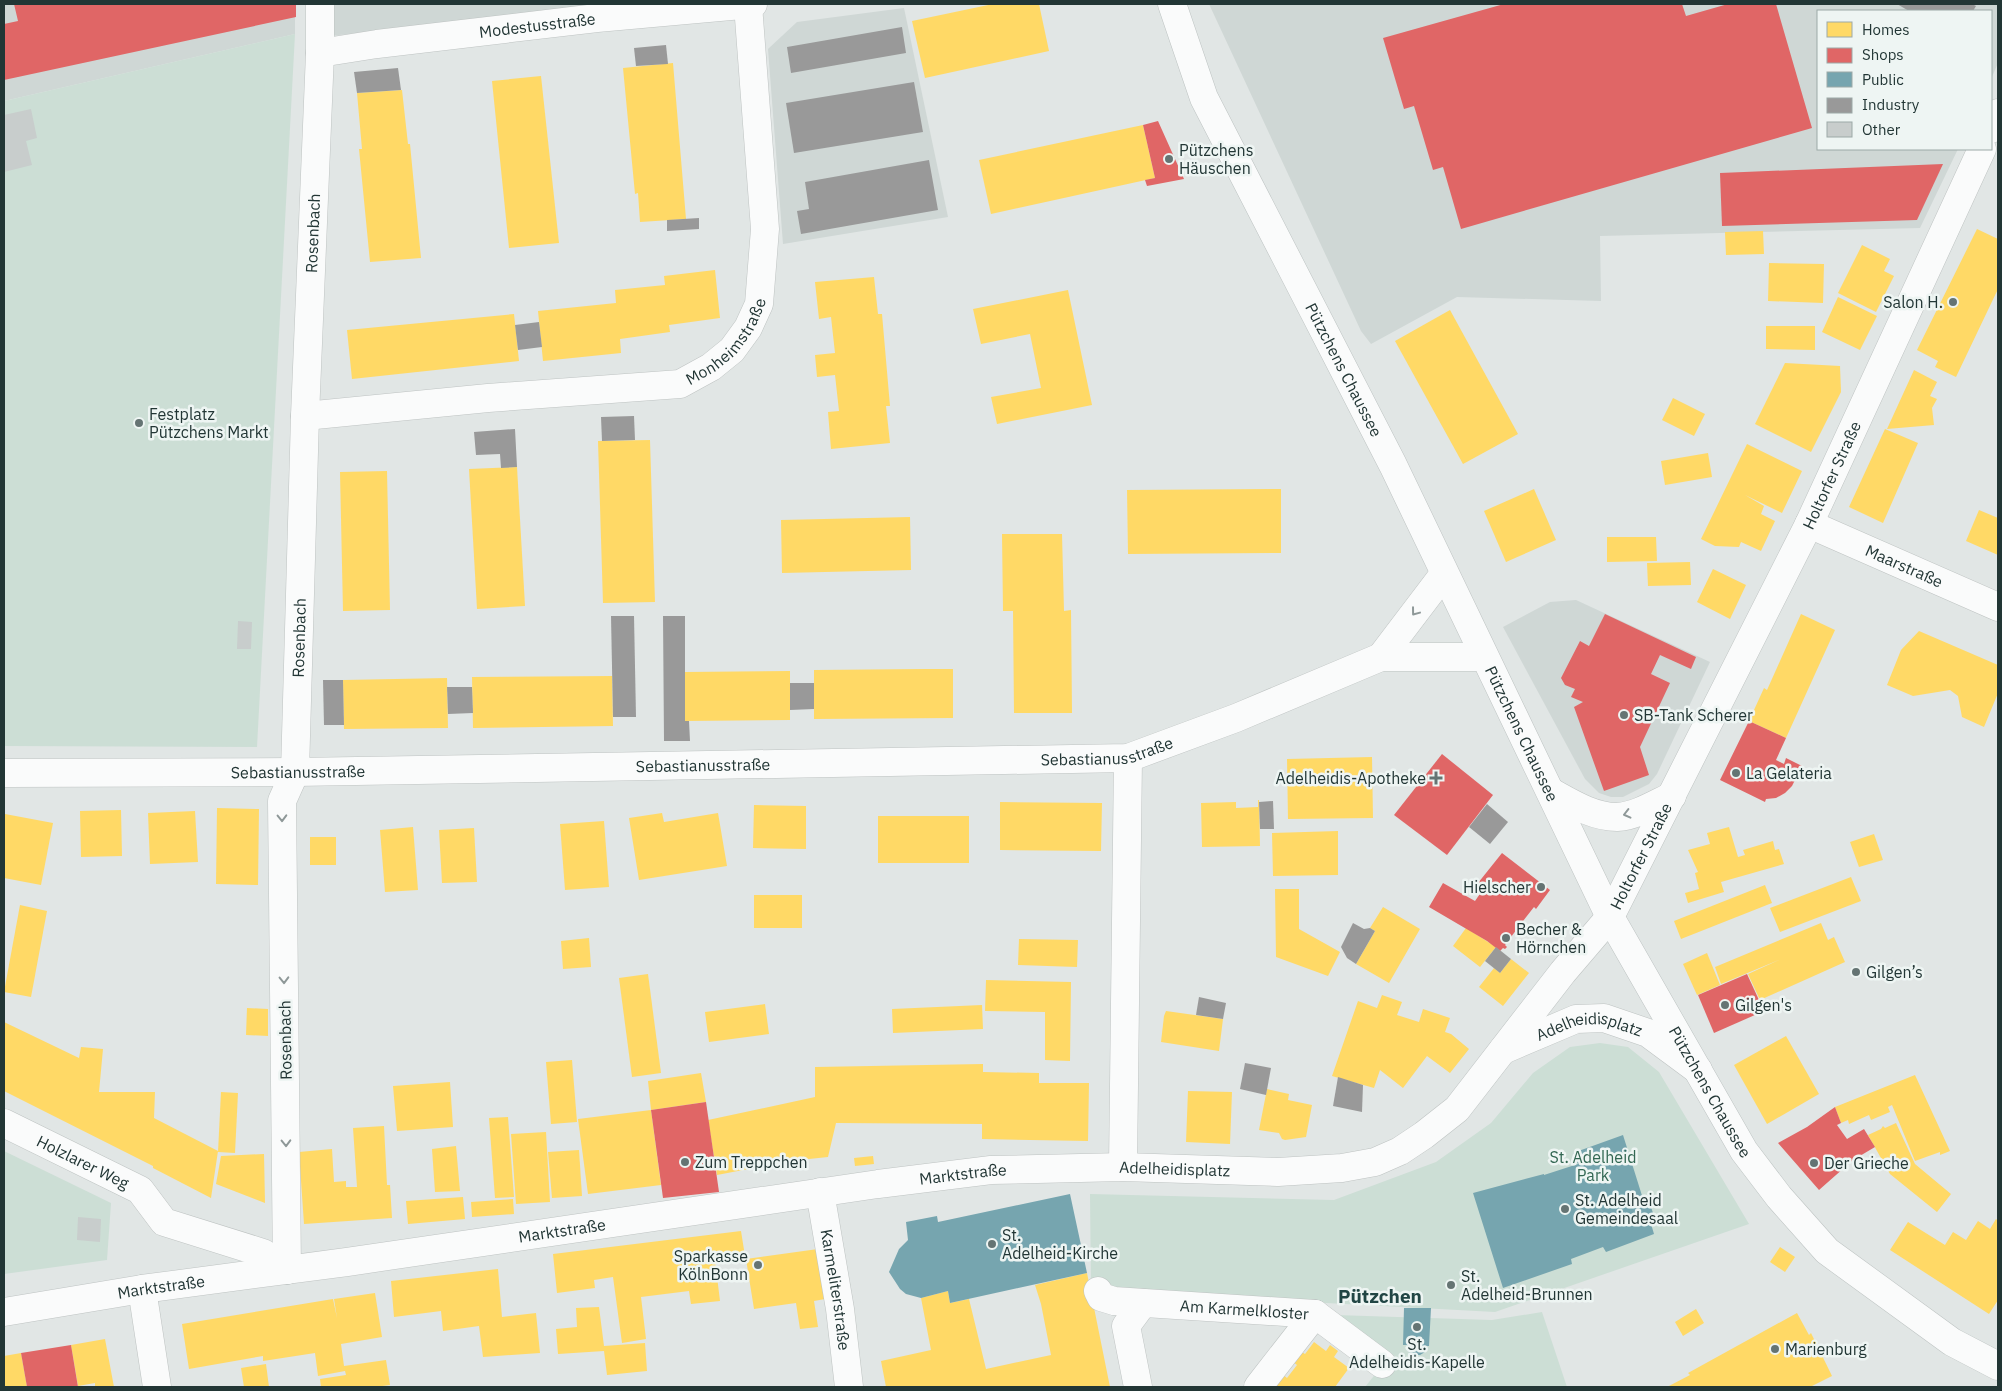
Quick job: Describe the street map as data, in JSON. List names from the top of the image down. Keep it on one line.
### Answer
{"streets":{"street":["Modestusstraße","Rosenbach","Monheimstraße","Pützchens Chaussee","Holtorfer Straße","Maarstraße","Sebastianusstraße","Adelheidisplatz","Holzlarer Weg","Marktstraße","Karmeliterstraße","Am Karmelkloster"]},"crossings":[["Modestusstraße","Rosenbach"],["Modestusstraße","Monheimstraße"],["Rosenbach","Monheimstraße"],["Rosenbach","Sebastianusstraße"],["Rosenbach","Holzlarer Weg"],["Rosenbach","Marktstraße"],["Pützchens Chaussee","Holtorfer Straße"],["Pützchens Chaussee","Sebastianusstraße"],["Pützchens Chaussee","Adelheidisplatz"],["Holtorfer Straße","Maarstraße"],["Holtorfer Straße","Adelheidisplatz"],["Sebastianusstraße","Adelheidisplatz"],["Adelheidisplatz","Marktstraße"],["Holzlarer Weg","Marktstraße"],["Marktstraße","Karmeliterstraße"]],"one_way":["Rosenbach"],"districts":["Pützchen"],"parks":["St. Adelheid Park"],"places":{"other":["Pützchens Häuschen","Salon H.","Festplatz Pützchens Markt","SB-Tank Scherer","La Gelateria","Hielscher","Becher & Hörnchen","Gilgen’s","Gilgen's","Zum Treppchen","Der Grieche","St. Adelheid Gemeindesaal","St. Adelheid-Kirche","Sparkasse KölnBonn","St. Adelheid-Brunnen","St. Adelheidis-Kapelle","Marienburg"],"health":["Adelheidis-Apotheke"]},"legend":["Homes","Shops","Public","Industry","Other"]}
